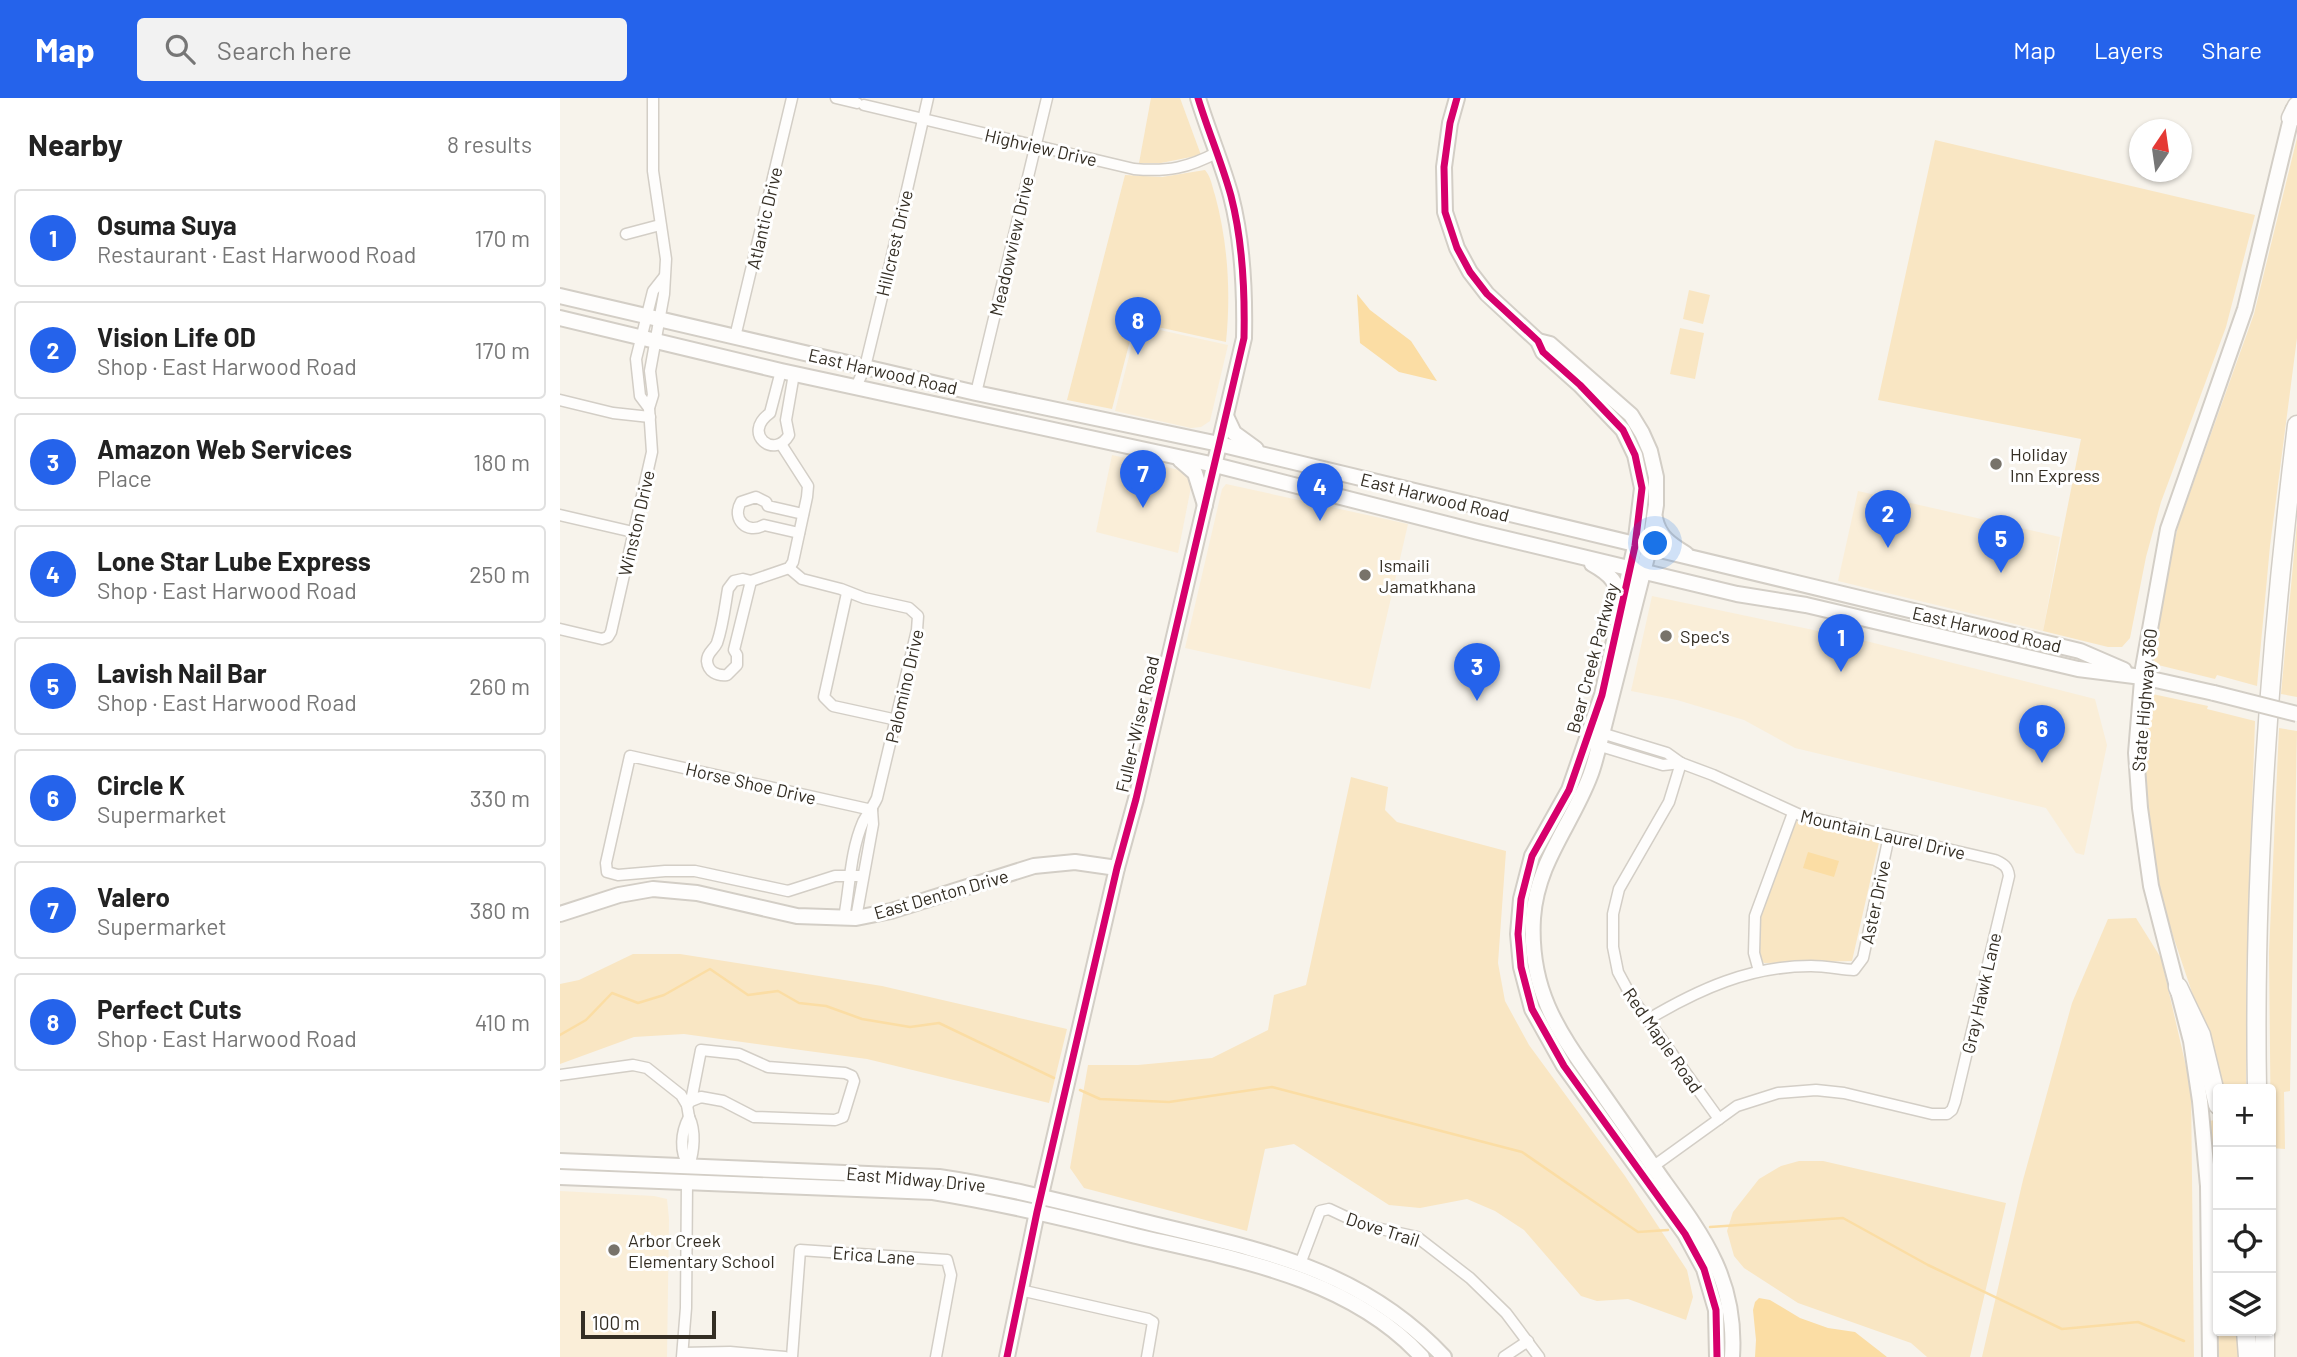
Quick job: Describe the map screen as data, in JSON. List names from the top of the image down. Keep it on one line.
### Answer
{"streets":{"main road":["East Harwood Road","Bear Creek Parkway","State Highway 360","Fuller-Wiser Road","East Denton Drive","East Midway Drive"],"street":["Highview Drive","Atlantic Drive","Hillcrest Drive","Meadowview Drive","Winston Drive","Palomino Drive","Horse Shoe Drive","Mountain Laurel Drive","Aster Drive","Gray Hawk Lane","Red Maple Road","Dove Trail","Erica Lane"]},"crossings":[["Highview Drive","Hillcrest Drive"],["Highview Drive","Meadowview Drive"],["Highview Drive","Fuller-Wiser Road"],["Atlantic Drive","East Harwood Road"],["Hillcrest Drive","East Harwood Road"],["Meadowview Drive","East Harwood Road"],["East Harwood Road","Winston Drive"],["East Harwood Road","Bear Creek Parkway"],["East Harwood Road","State Highway 360"],["East Harwood Road","Fuller-Wiser Road"],["Bear Creek Parkway","Mountain Laurel Drive"],["Palomino Drive","Horse Shoe Drive"],["Palomino Drive","East Denton Drive"],["Fuller-Wiser Road","East Denton Drive"],["Fuller-Wiser Road","East Midway Drive"],["Mountain Laurel Drive","Aster Drive"],["Mountain Laurel Drive","Gray Hawk Lane"],["Mountain Laurel Drive","Red Maple Road"],["Gray Hawk Lane","Red Maple Road"],["East Midway Drive","Dove Trail"]],"places":["Holiday Inn Express","Ismaili Jamatkhana","Spec's","Arbor Creek Elementary School"],"scale_bar":"100 m","north":"top","page":{"header":"Map","search":"Search here","nav":["Map","Layers","Share"],"heading":["Nearby","8 results"],"list":[{"mark":"1","name":"Osuma Suya","note":"Restaurant · East Harwood Road","value":"170 m"},{"mark":"2","name":"Vision Life OD","note":"Shop · East Harwood Road","value":"170 m"},{"mark":"3","name":"Amazon Web Services","note":"Place","value":"180 m"},{"mark":"4","name":"Lone Star Lube Express","note":"Shop · East Harwood Road","value":"250 m"},{"mark":"5","name":"Lavish Nail Bar","note":"Shop · East Harwood Road","value":"260 m"},{"mark":"6","name":"Circle K","note":"Supermarket","value":"330 m"},{"mark":"7","name":"Valero","note":"Supermarket","value":"380 m"},{"mark":"8","name":"Perfect Cuts","note":"Shop · East Harwood Road","value":"410 m"}],"pins":["8","7","4","2","5","1","3","6"],"map_buttons":["+","−"],"scale":"100 m"}}
